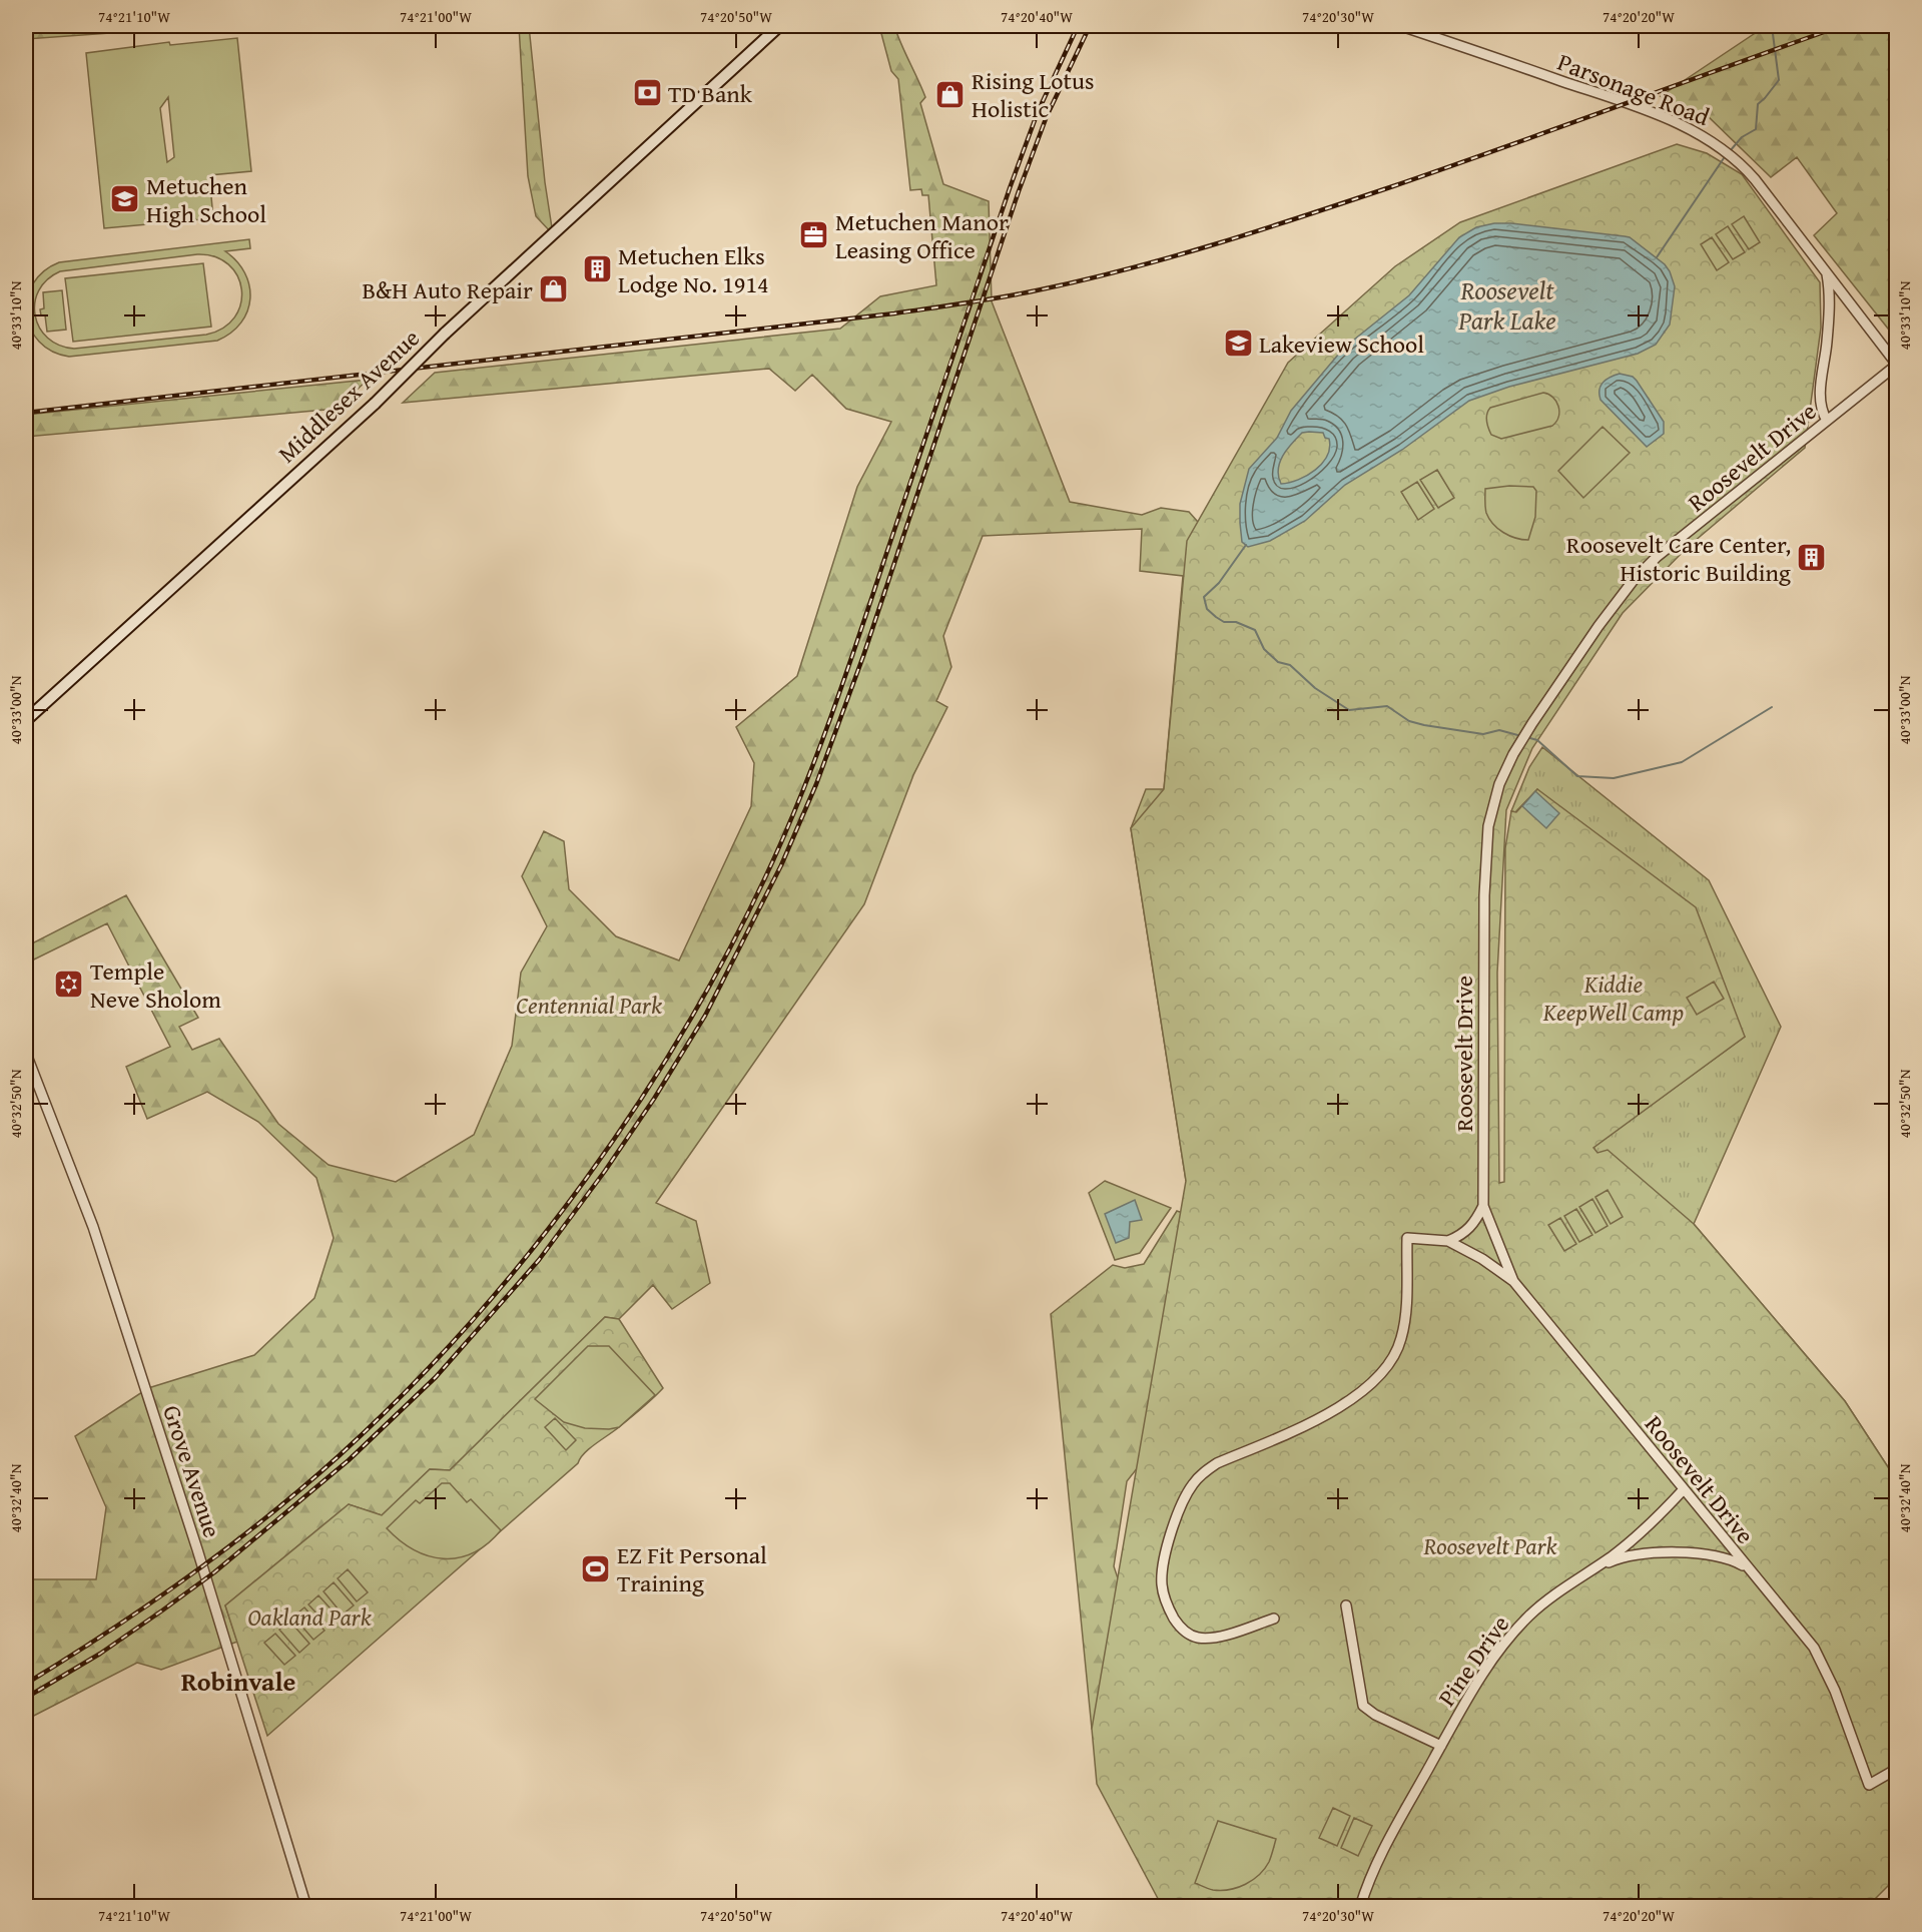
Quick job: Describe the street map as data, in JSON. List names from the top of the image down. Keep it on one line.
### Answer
{"streets":{"main road":["Middlesex Avenue"],"street":["Parsonage Road","Roosevelt Drive","Grove Avenue","Pine Drive"]},"crossings":[["Parsonage Road","Roosevelt Drive"],["Roosevelt Drive","Pine Drive"]],"districts":["Robinvale"],"water":["Roosevelt Park Lake"],"parks":["Kiddie KeepWell Camp","Centennial Park","Roosevelt Park","Oakland Park"],"places":{"bank":["TD Bank"],"shop":["Rising Lotus Holistic","B&H Auto Repair"],"school or university":["Metuchen High School","Lakeview School"],"office":["Metuchen Manor Leasing Office"],"building":["Metuchen Elks Lodge No. 1914","Roosevelt Care Center, Historic Building"],"synagogue":["Temple Neve Sholom"],"sports":["EZ Fit Personal Training"]},"coordinates":["74°21'10\"W","74°21'00\"W","74°20'50\"W","74°20'40\"W","74°20'30\"W","74°20'20\"W","40°33'10\"N","40°33'00\"N","40°32'50\"N","40°32'40\"N"]}
